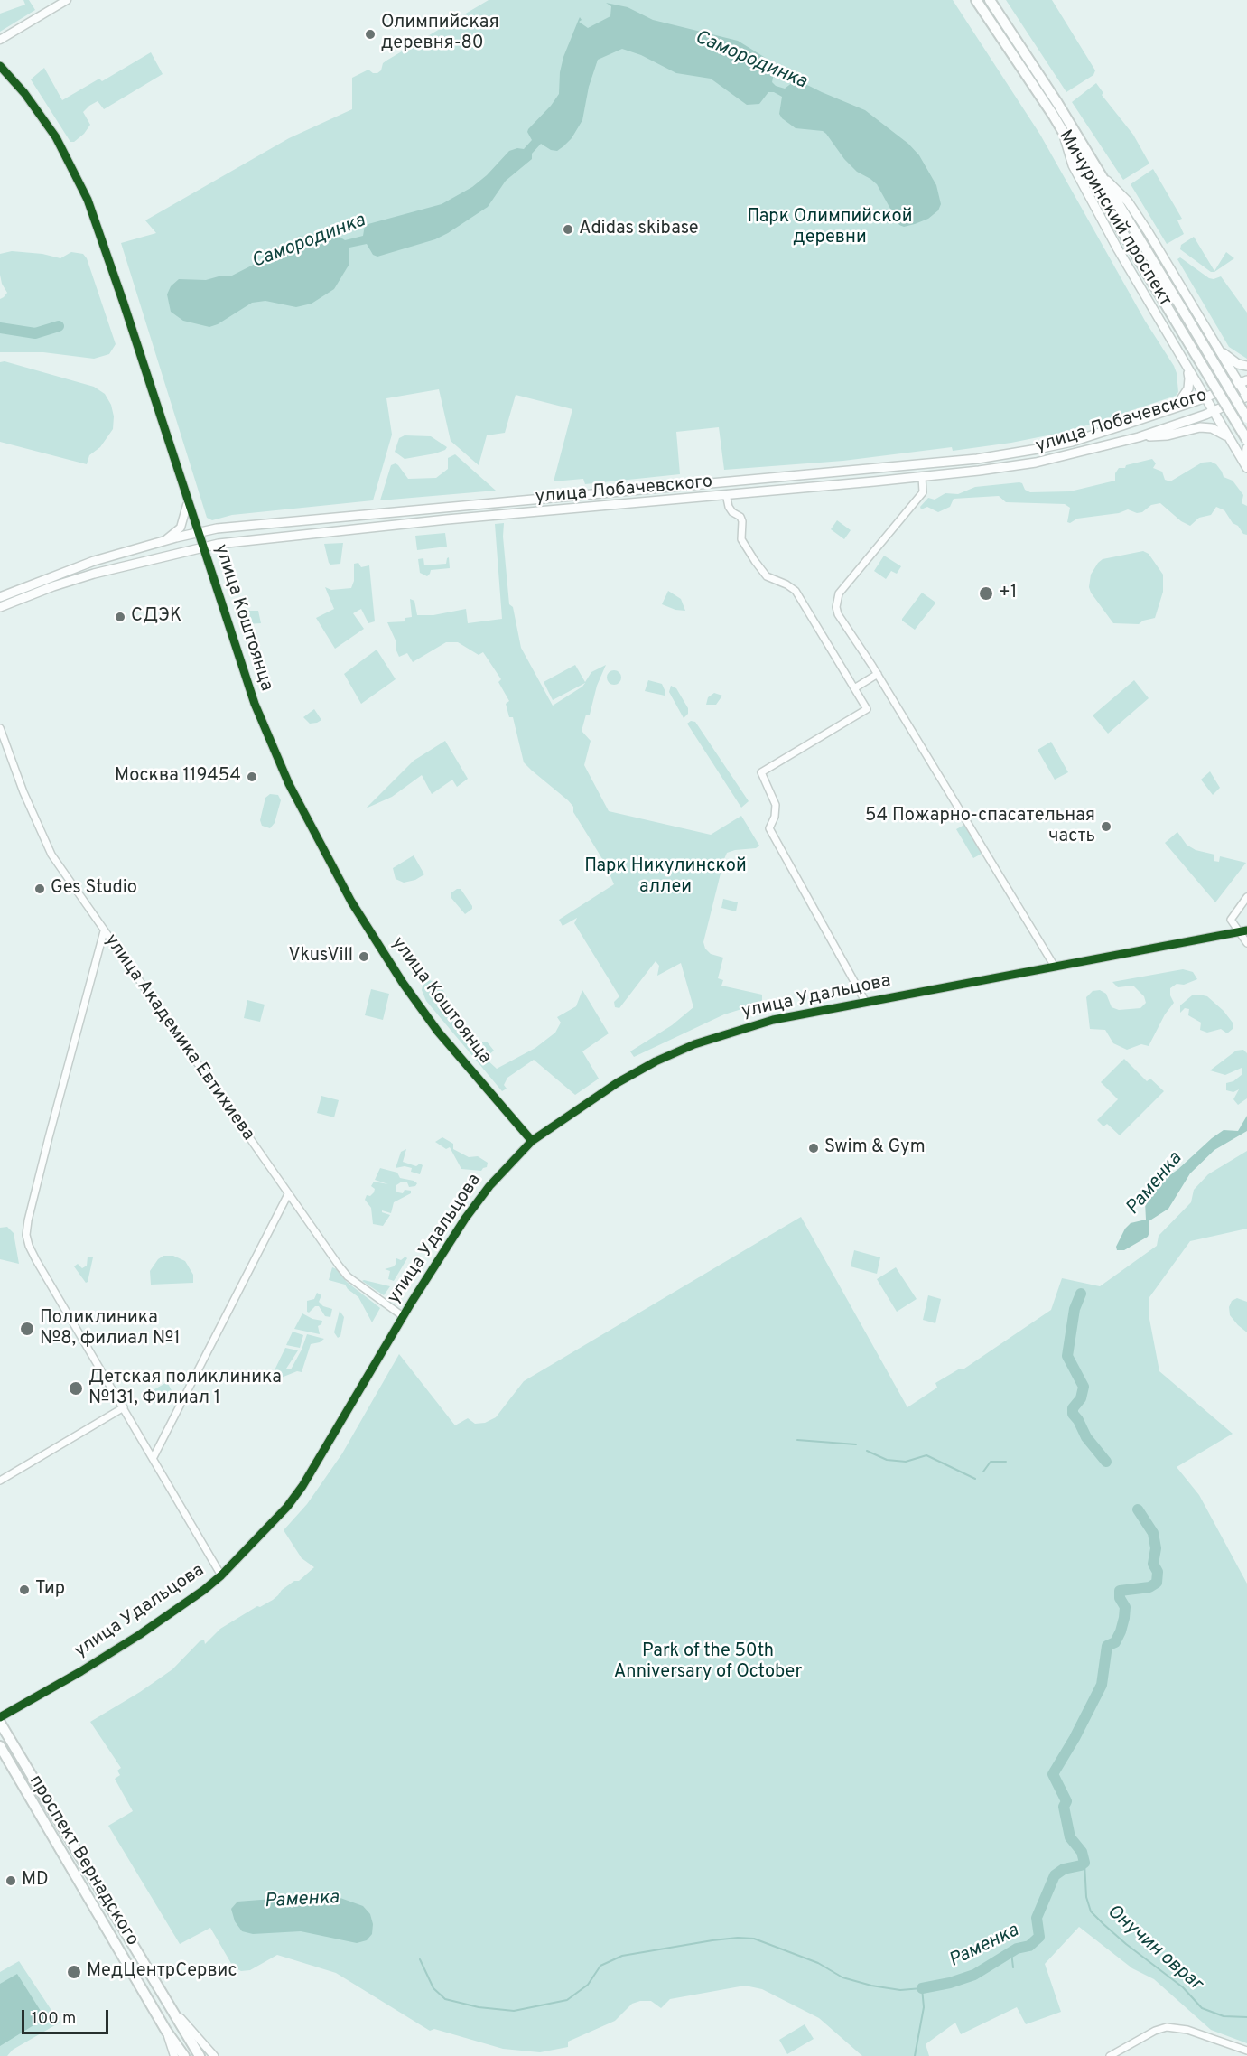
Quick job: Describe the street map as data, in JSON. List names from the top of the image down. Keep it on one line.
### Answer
{"streets":{"main road":["Мичуринский проспект","улица Лобачевского","проспект Вернадского"],"street":["улица Коштоянца","улица Удальцова","улица Академика Евтихиева"]},"crossings":[["улица Лобачевского","улица Коштоянца"],["улица Коштоянца","улица Удальцова"],["улица Удальцова","улица Академика Евтихиева"]],"water":["Самородинка","Раменка","Онучин овраг"],"parks":["Парк Олимпийской деревни","Парк Никулинской аллеи","Park of the 50th Anniversary of October"],"places":["Олимпийская деревня-80","Adidas skibase","+1","СДЭК","Москва 119454","54 Пожарно-спасательная часть","Ges Studio","VkusVill","Swim & Gym","Поликлиника №8, филиал №1","Детская поликлиника №131, Филиал 1","Тир","MD","МедЦентрСервис"],"scale_bar":"100 m"}
